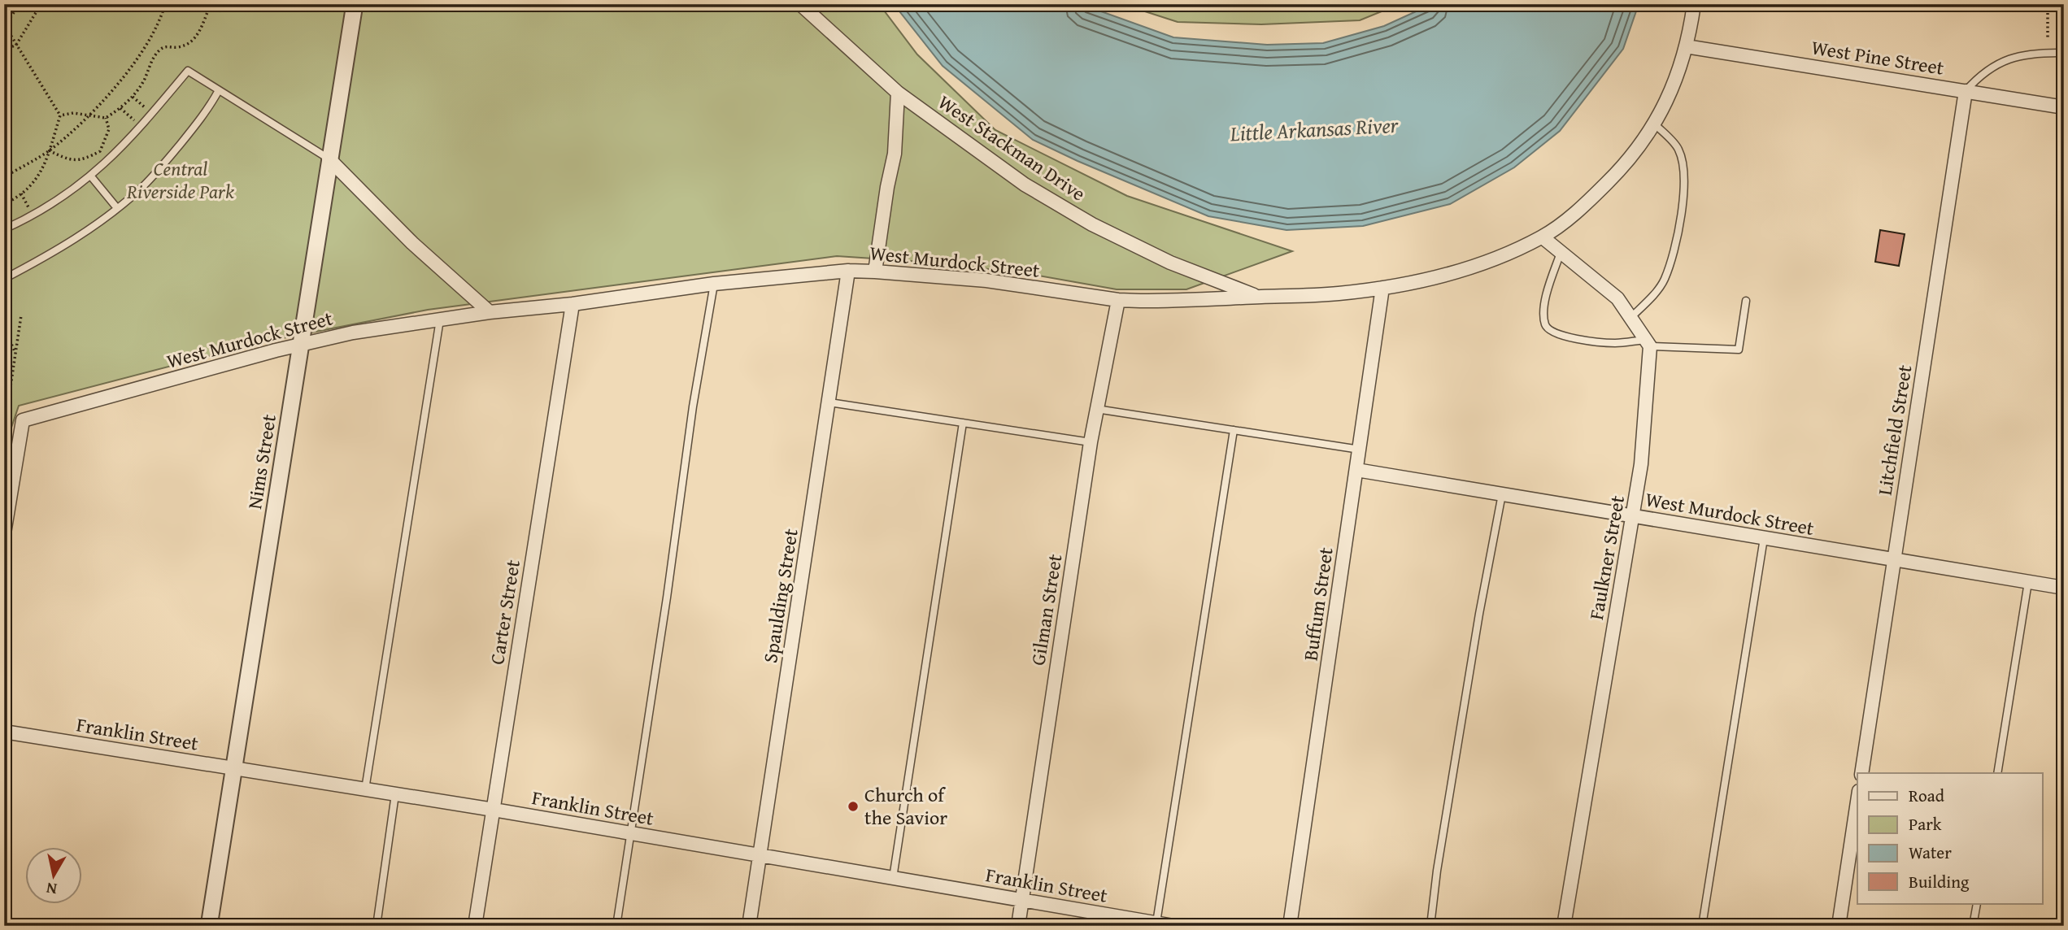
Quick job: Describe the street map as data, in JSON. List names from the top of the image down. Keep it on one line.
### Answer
{"streets":{"street":["West Pine Street","West Stackman Drive","West Murdock Street","Litchfield Street","Nims Street","Faulkner Street","Spaulding Street","Buffum Street","Gilman Street","Carter Street","Franklin Street"]},"crossings":[["West Pine Street","West Murdock Street"],["West Pine Street","Litchfield Street"],["West Stackman Drive","West Murdock Street"],["West Murdock Street","Litchfield Street"],["West Murdock Street","Nims Street"],["West Murdock Street","Faulkner Street"],["West Murdock Street","Spaulding Street"],["West Murdock Street","Buffum Street"],["West Murdock Street","Gilman Street"],["West Murdock Street","Carter Street"],["Nims Street","Franklin Street"],["Spaulding Street","Franklin Street"],["Gilman Street","Franklin Street"],["Carter Street","Franklin Street"]],"water":["Little Arkansas River"],"parks":["Central Riverside Park"],"places":["Church of the Savior"],"legend":["Road","Park","Water","Building"],"north":"bottom"}
